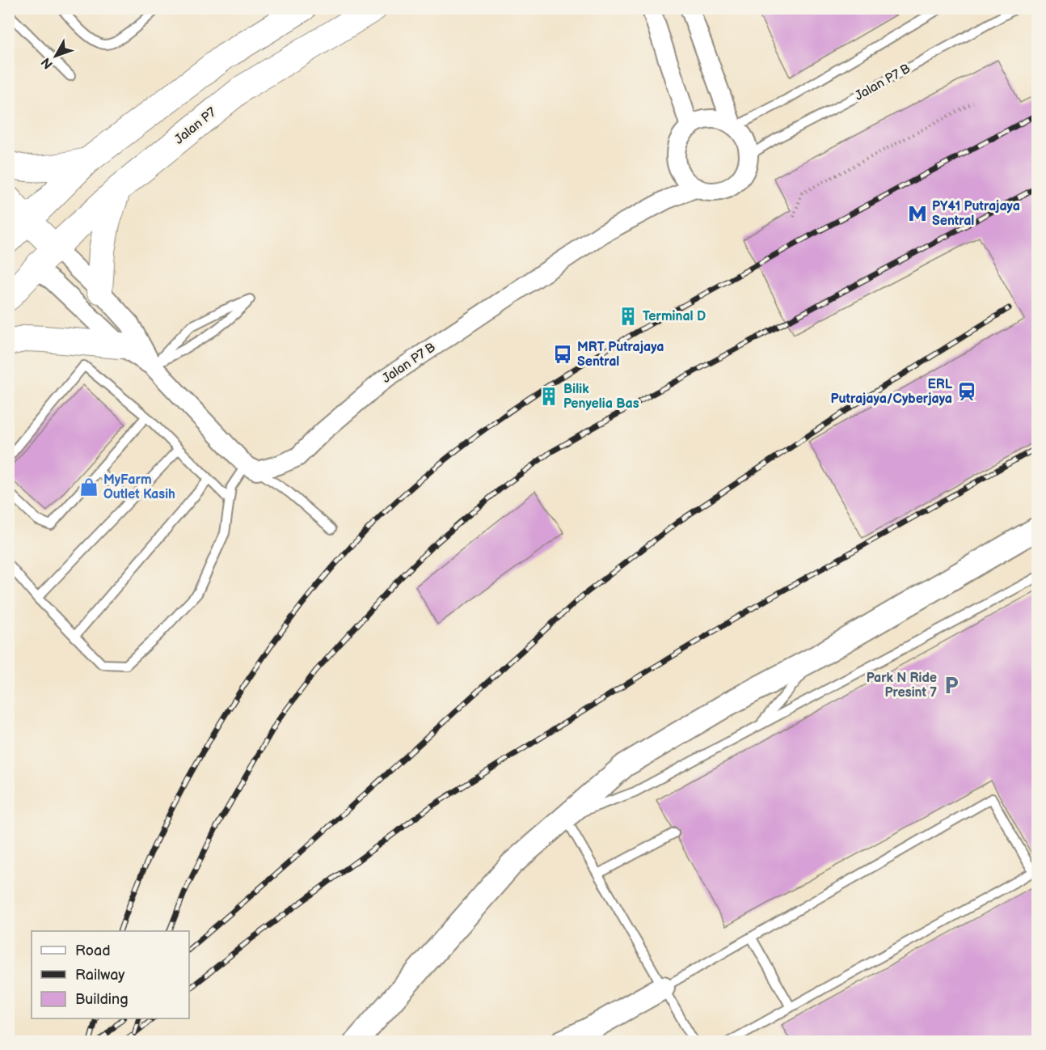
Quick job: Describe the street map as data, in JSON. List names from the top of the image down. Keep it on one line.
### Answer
{"streets":{"main road":["Jalan P7"],"street":["Jalan P7 B"]},"places":{"metro station":["PY41 Putrajaya Sentral"],"building":["Terminal D","Bilik Penyelia Bas"],"bus stop":["MRT Putrajaya Sentral"],"station":["ERL Putrajaya/Cyberjaya"],"shop":["MyFarm Outlet Kasih"],"parking":["Park N Ride Presint 7"]},"legend":["Road","Railway","Building"],"north":"bottom left"}
